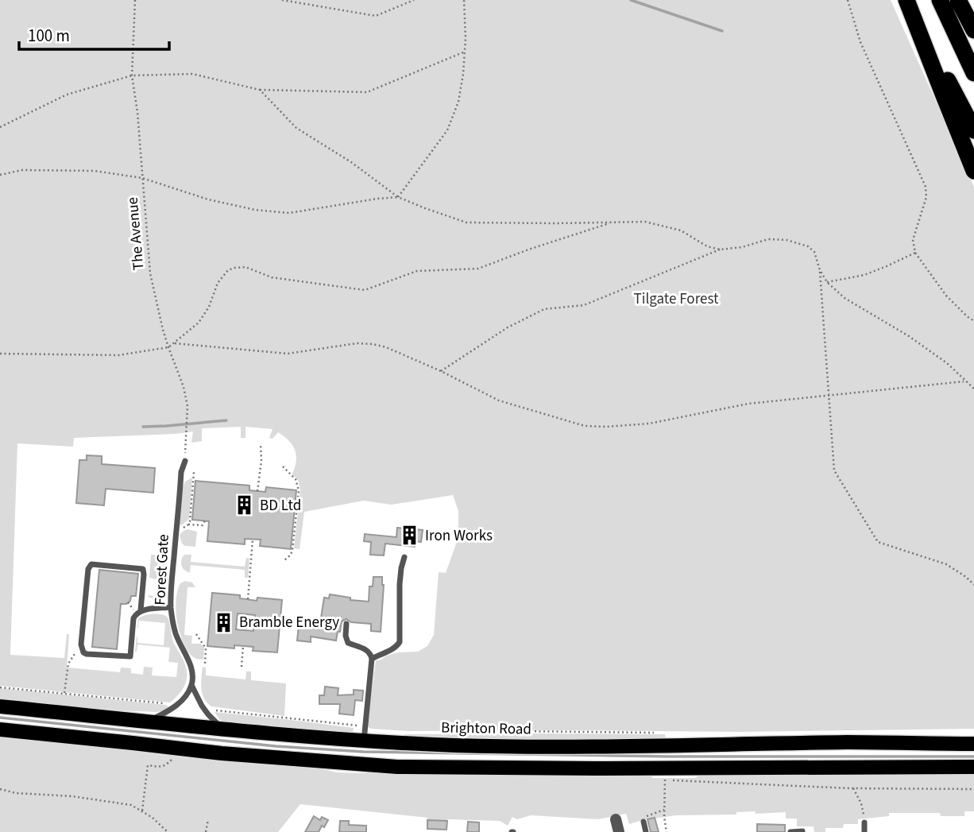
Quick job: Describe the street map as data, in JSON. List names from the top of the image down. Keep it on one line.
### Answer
{"streets":{"main road":["Brighton Road"],"lane":["Forest Gate"],"path":["The Avenue"]},"crossings":[["The Avenue","Forest Gate"],["Forest Gate","Brighton Road"]],"parks":["Tilgate Forest"],"places":{"building":["BD Ltd","Iron Works","Bramble Energy"]},"scale_bar":"100 m"}
